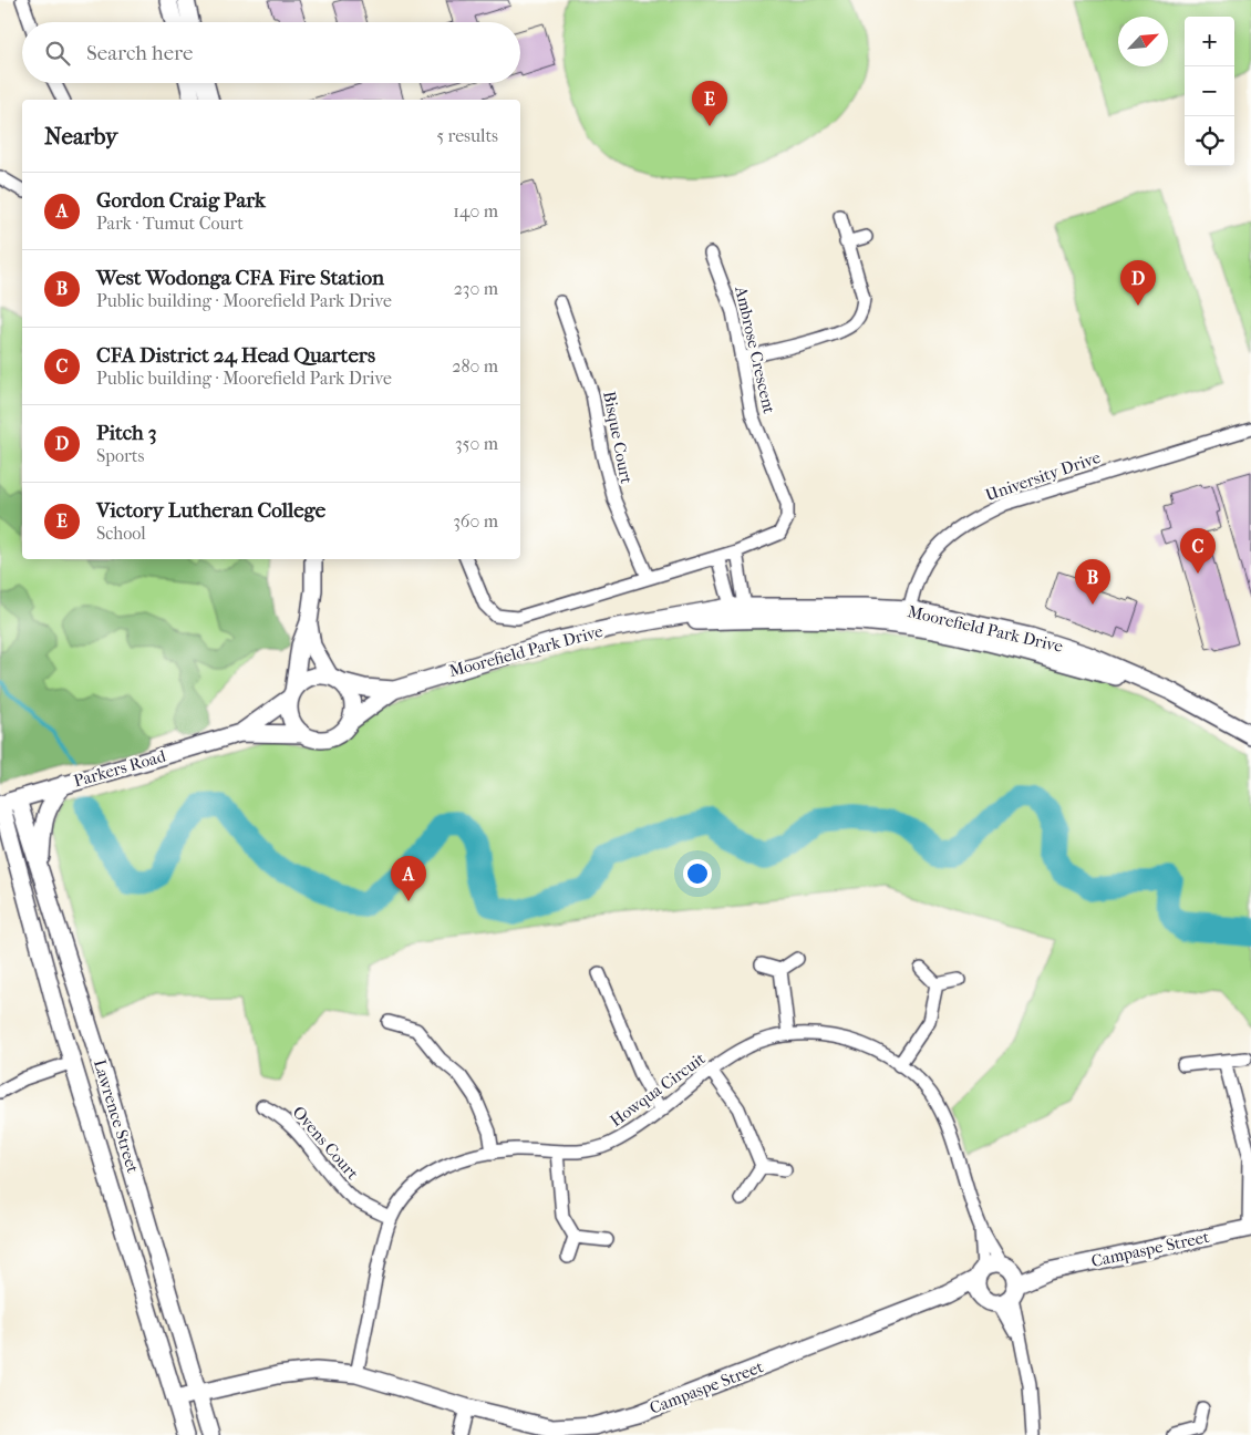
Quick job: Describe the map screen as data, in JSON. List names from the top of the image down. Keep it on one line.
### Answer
{"streets":{"main road":["Moorefield Park Drive","Parkers Road","Lawrence Street","Campaspe Street"],"street":["Ambrose Crescent","Bisque Court","University Drive","Howqua Circuit","Ovens Court"]},"crossings":[["Ambrose Crescent","Bisque Court"],["University Drive","Moorefield Park Drive"],["Parkers Road","Lawrence Street"],["Howqua Circuit","Ovens Court"],["Howqua Circuit","Campaspe Street"],["Lawrence Street","Campaspe Street"]],"north":"top right","page":{"map_buttons":["+","−"],"search":"Search here","pins":["E","D","C","B","A"],"heading":["Nearby","5 results"],"list":[{"mark":"A","name":"Gordon Craig Park","note":"Park · Tumut Court","value":"140 m"},{"mark":"B","name":"West Wodonga CFA Fire Station","note":"Public building · Moorefield Park Drive","value":"230 m"},{"mark":"C","name":"CFA District 24 Head Quarters","note":"Public building · Moorefield Park Drive","value":"280 m"},{"mark":"D","name":"Pitch 3","note":"Sports","value":"350 m"},{"mark":"E","name":"Victory Lutheran College","note":"School","value":"360 m"}]}}
